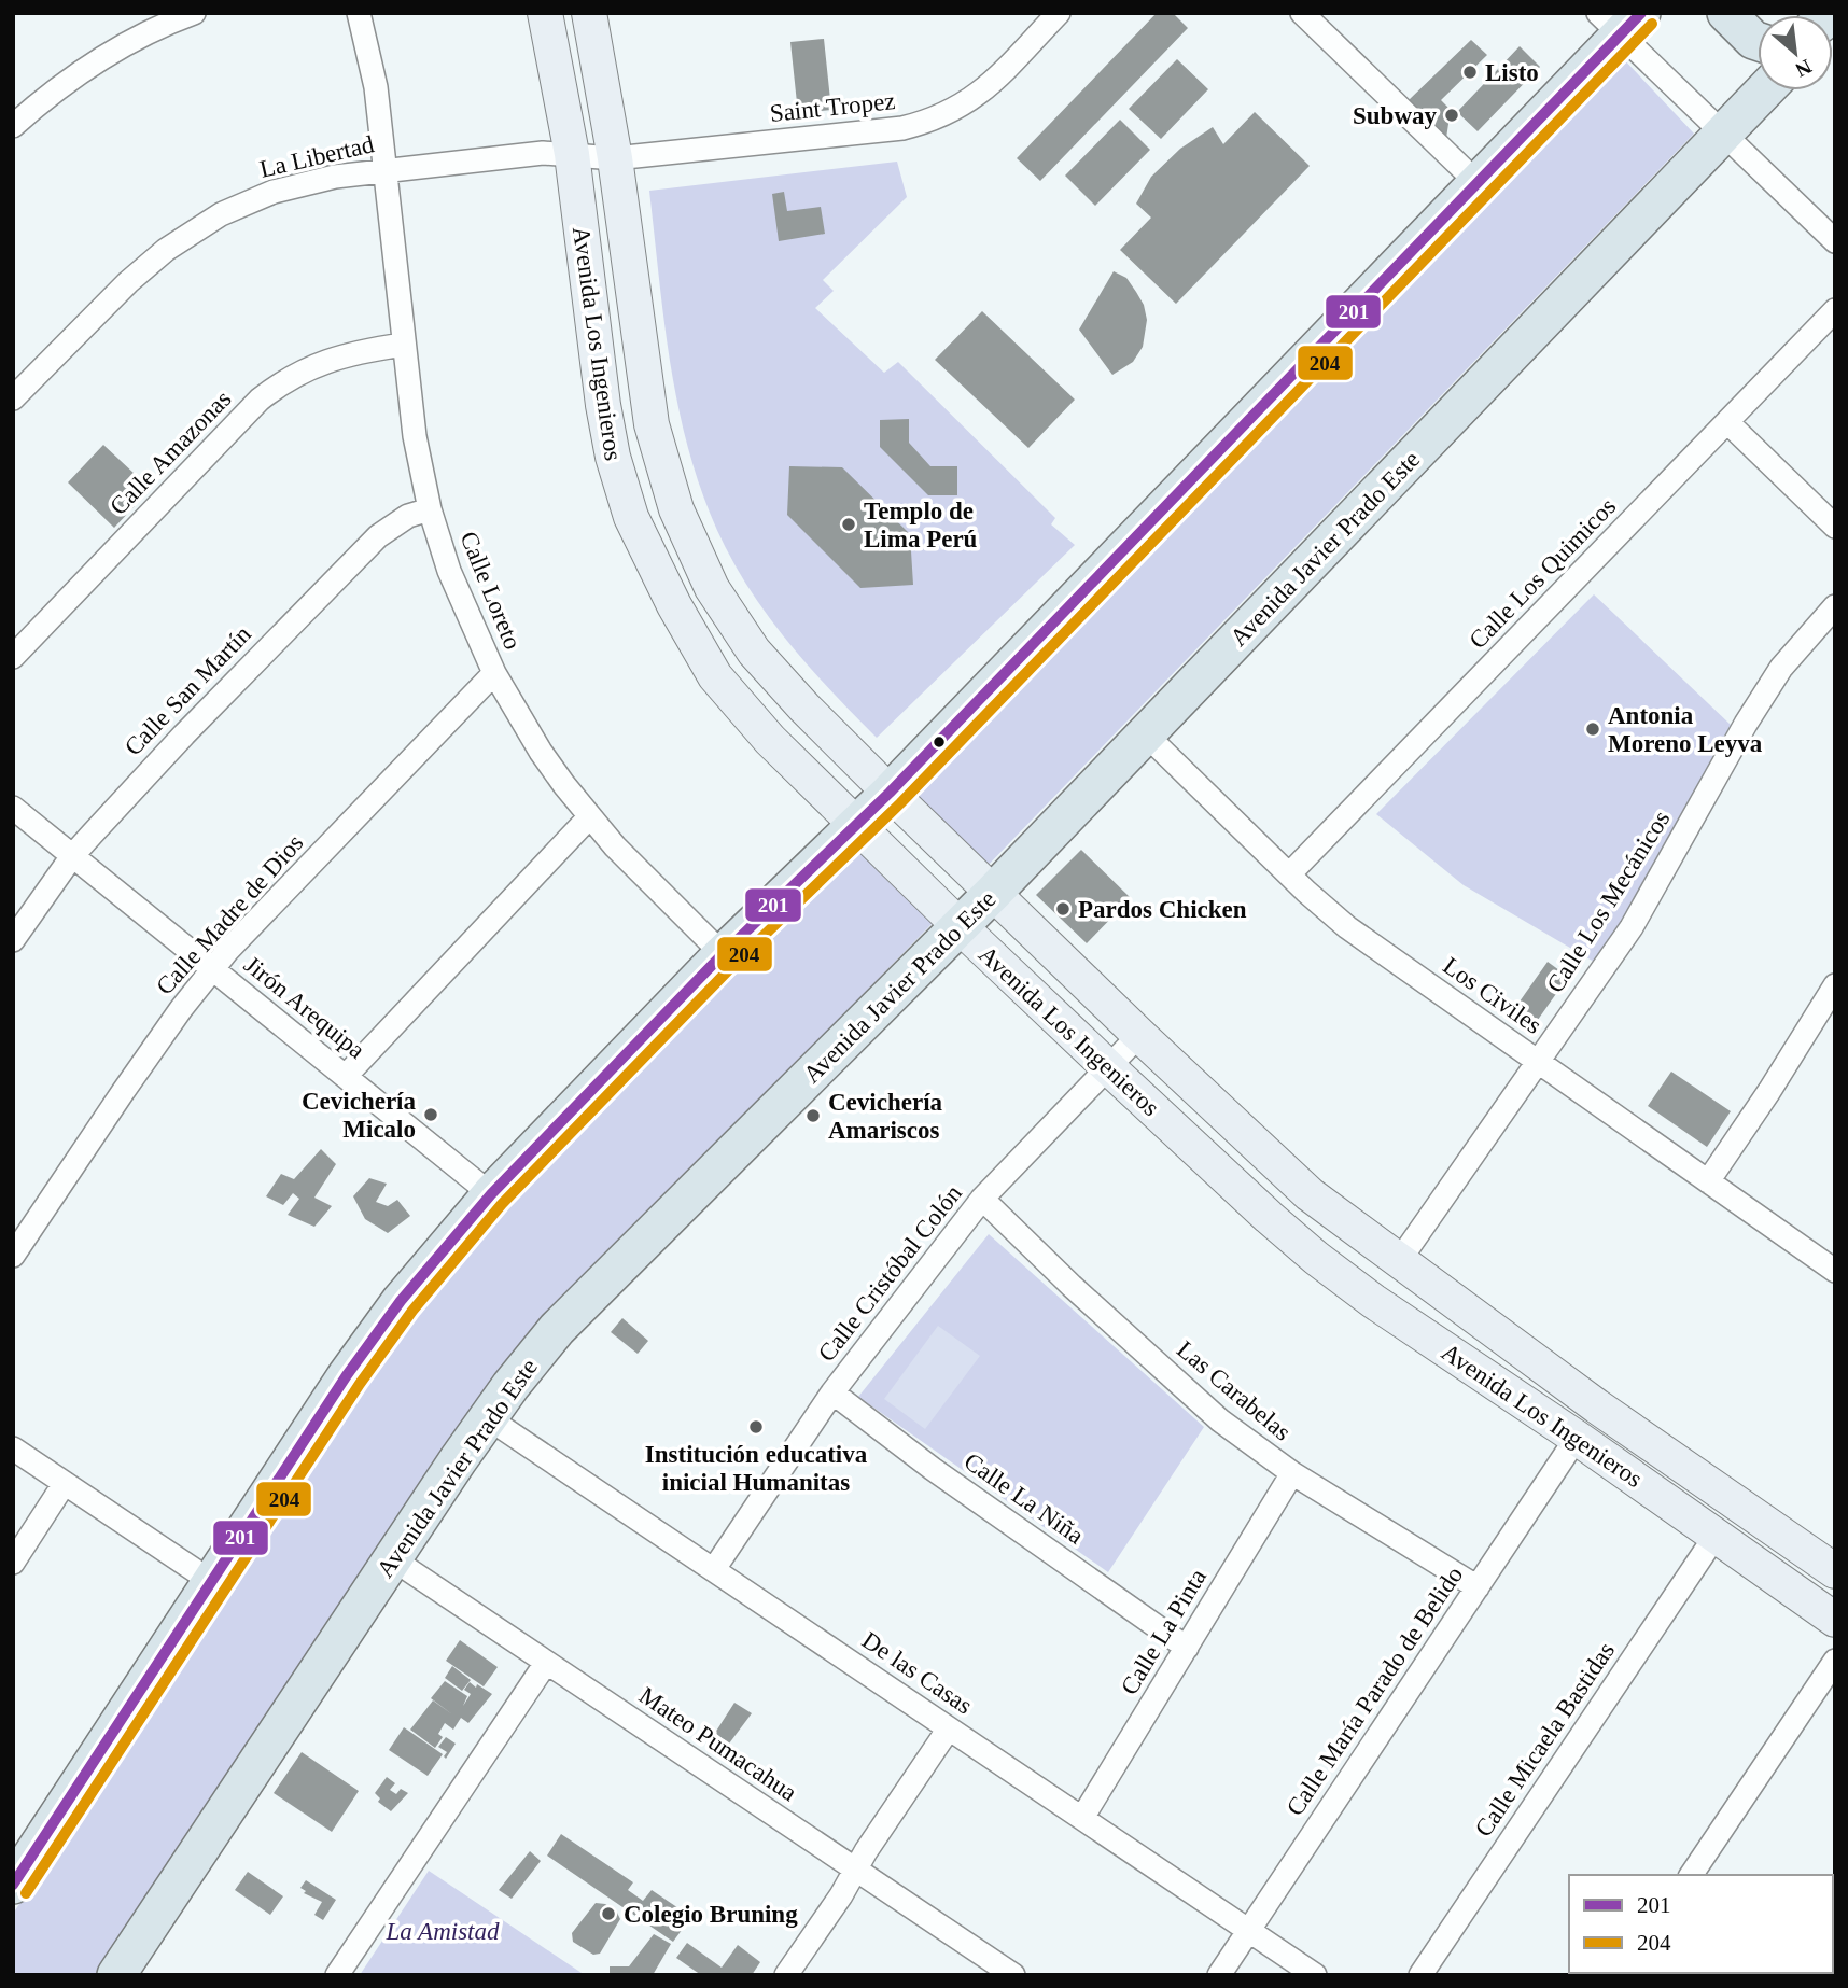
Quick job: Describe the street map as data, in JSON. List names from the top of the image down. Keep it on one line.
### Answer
{"streets":{"main road":["Avenida Javier Prado Este"],"street":["Saint Tropez","La Libertad","Avenida Los Ingenieros","Calle Amazonas","Calle Los Quimicos","Calle Loreto","Calle San Martín","Calle Los Mecánicos","Calle Madre de Dios","Los Civiles","Jirón Arequipa","Calle Cristóbal Colón","Las Carabelas","Calle La Niña","Calle La Pinta","De las Casas","Calle María Parado de Belido","Calle Micaela Bastidas","Mateo Pumacahua"]},"crossings":[["Saint Tropez","La Libertad"],["Saint Tropez","Avenida Los Ingenieros"],["La Libertad","Avenida Los Ingenieros"],["La Libertad","Calle Loreto"],["Avenida Los Ingenieros","Avenida Javier Prado Este"],["Avenida Los Ingenieros","Calle Los Mecánicos"],["Avenida Los Ingenieros","Calle Cristóbal Colón"],["Avenida Los Ingenieros","Calle María Parado de Belido"],["Avenida Los Ingenieros","Calle Micaela Bastidas"],["Calle Amazonas","Calle Loreto"],["Avenida Javier Prado Este","Los Civiles"],["Avenida Javier Prado Este","De las Casas"],["Avenida Javier Prado Este","Mateo Pumacahua"],["Calle Los Quimicos","Los Civiles"],["Calle Loreto","Calle San Martín"],["Calle Loreto","Calle Madre de Dios"],["Calle San Martín","Jirón Arequipa"],["Calle Los Mecánicos","Los Civiles"],["Calle Madre de Dios","Jirón Arequipa"],["Calle Cristóbal Colón","Las Carabelas"],["Calle Cristóbal Colón","Calle La Niña"],["Calle Cristóbal Colón","De las Casas"],["Las Carabelas","Calle La Pinta"],["Las Carabelas","Calle María Parado de Belido"],["Calle La Niña","Calle La Pinta"],["Calle La Pinta","De las Casas"],["De las Casas","Calle María Parado de Belido"]],"parks":["La Amistad"],"places":["Listo","Subway","Templo de Lima Perú","Antonia Moreno Leyva","Pardos Chicken","Cevichería Micalo","Cevichería Amariscos","Institución educativa inicial Humanitas","Colegio Bruning"],"lines":["transit line 201","transit line 204"],"legend":["201","204"],"north":"bottom right"}
